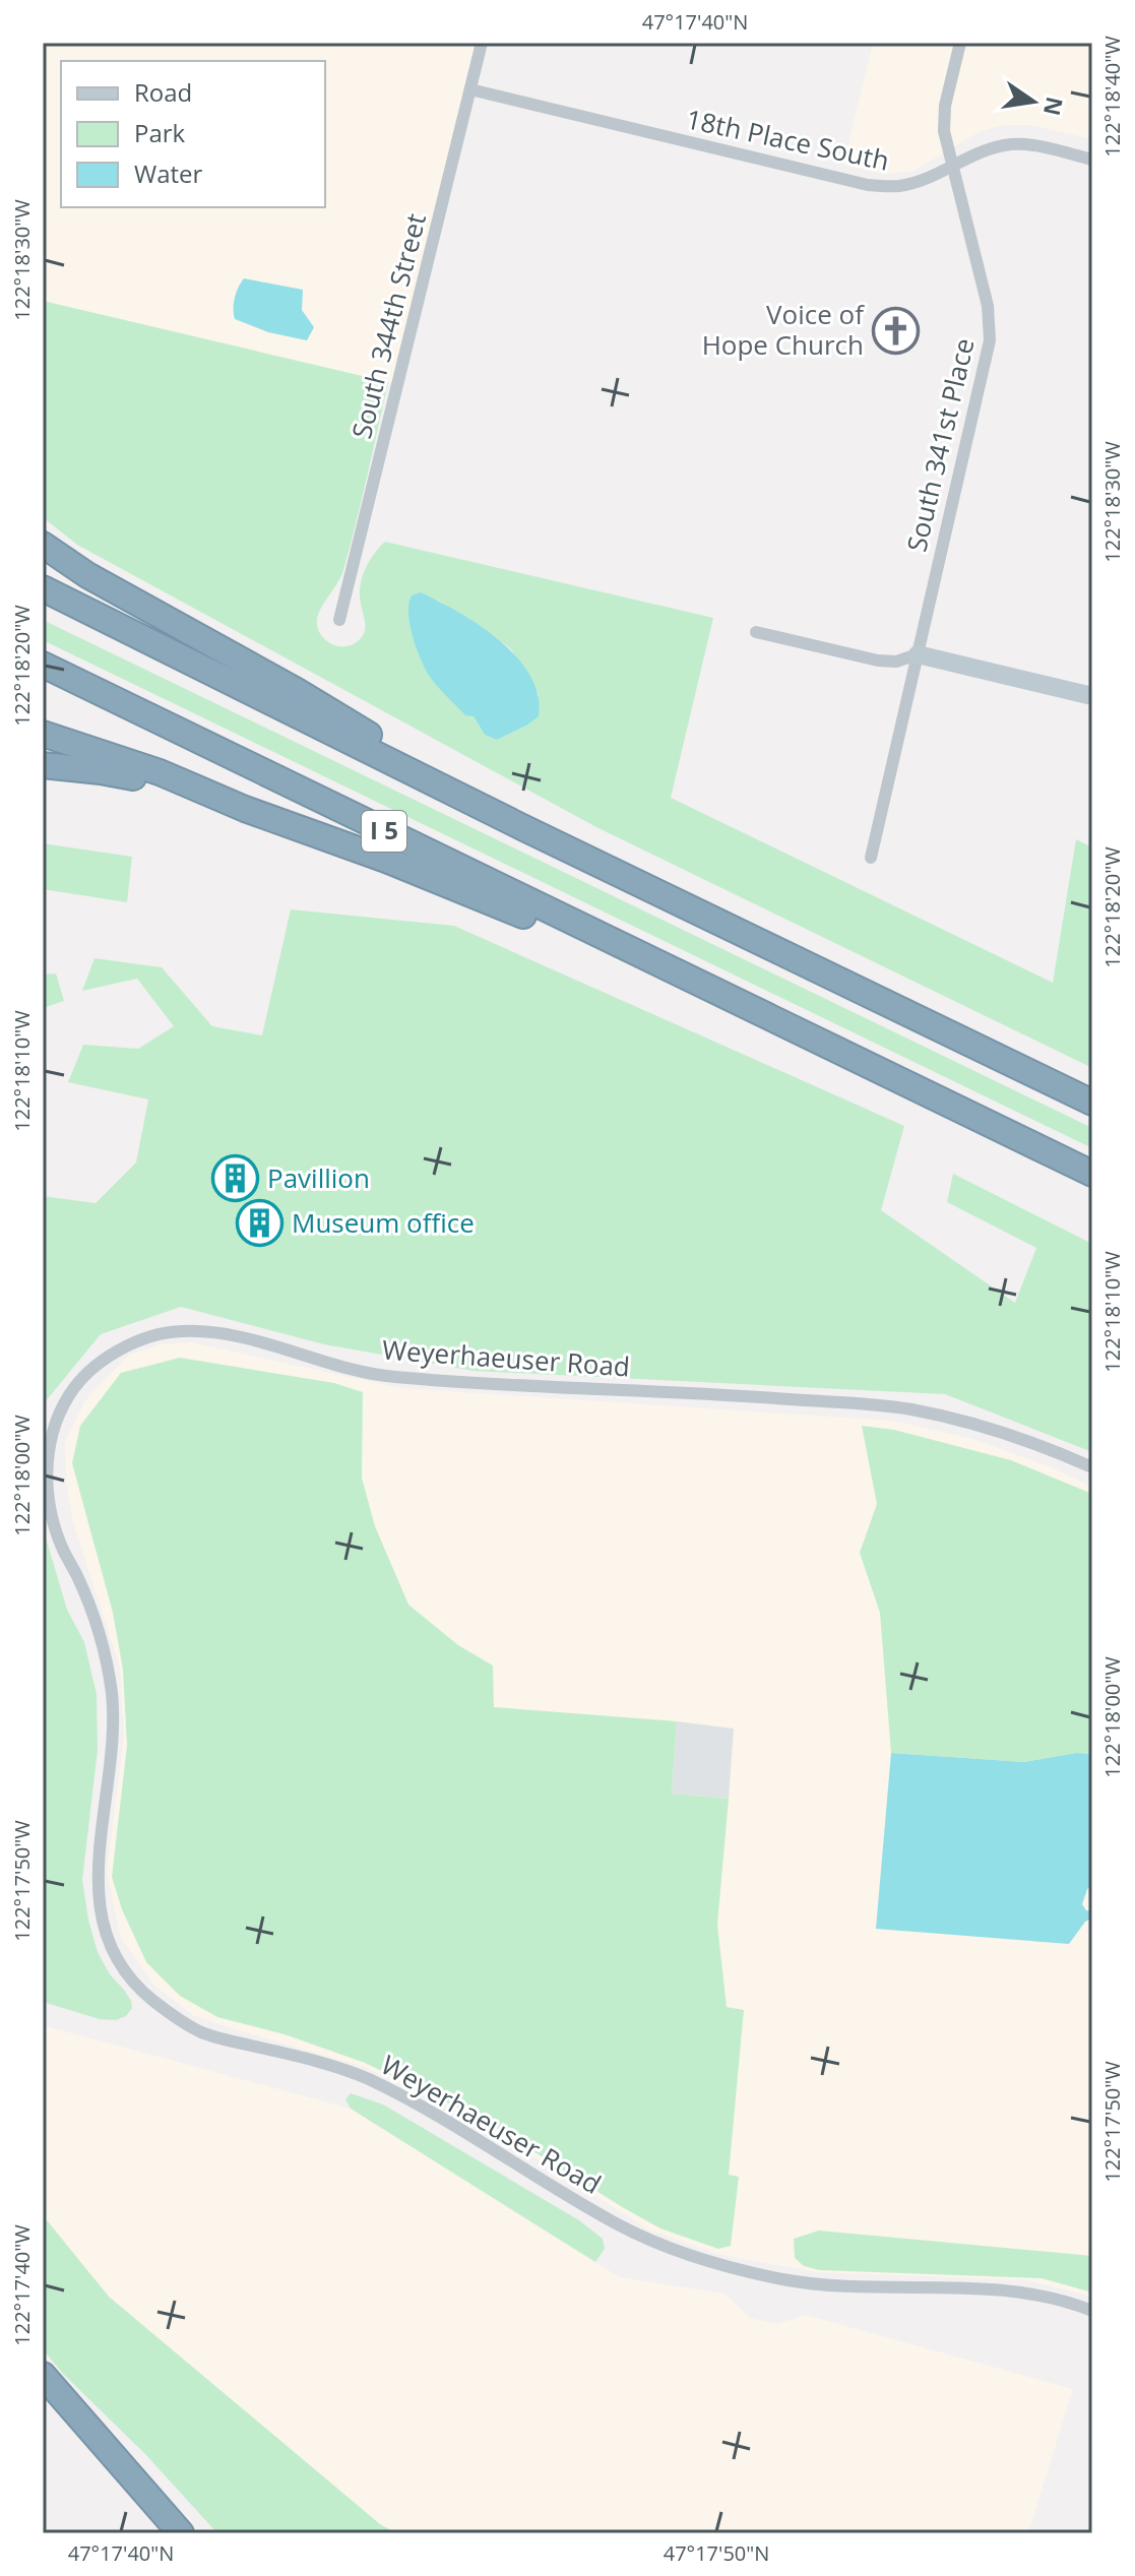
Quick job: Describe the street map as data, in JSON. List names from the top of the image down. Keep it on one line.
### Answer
{"streets":{"highway":["I 5"],"street":["18th Place South","South 344th Street","South 341st Place","Weyerhaeuser Road"]},"crossings":[["18th Place South","South 344th Street"],["18th Place South","South 341st Place"]],"places":{"church":["Voice of Hope Church"],"building":["Pavillion","Museum office"]},"legend":["Road","Park","Water"],"north":"right","coordinates":["47°17'40\"N","122°18'40\"W","122°18'30\"W","122°18'20\"W","122°18'10\"W","122°18'00\"W","122°17'50\"W","122°17'40\"W","47°17'50\"N"]}
